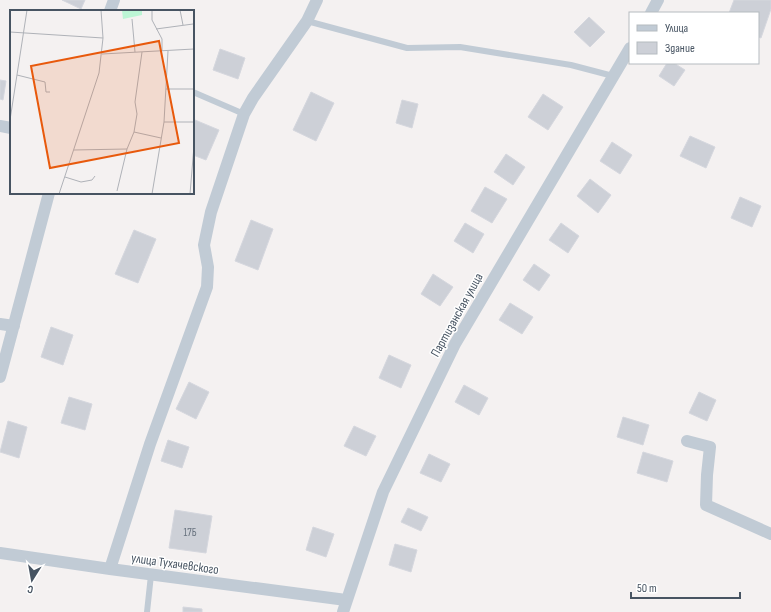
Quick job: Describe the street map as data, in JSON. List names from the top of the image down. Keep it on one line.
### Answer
{"streets":{"street":["Партизанская улица","улица Тухачевского"]},"crossings":[["Партизанская улица","улица Тухачевского"]],"house_numbers":["17Б"],"legend":["Улица","Здание"],"scale_bar":"50 m","north":"bottom"}
